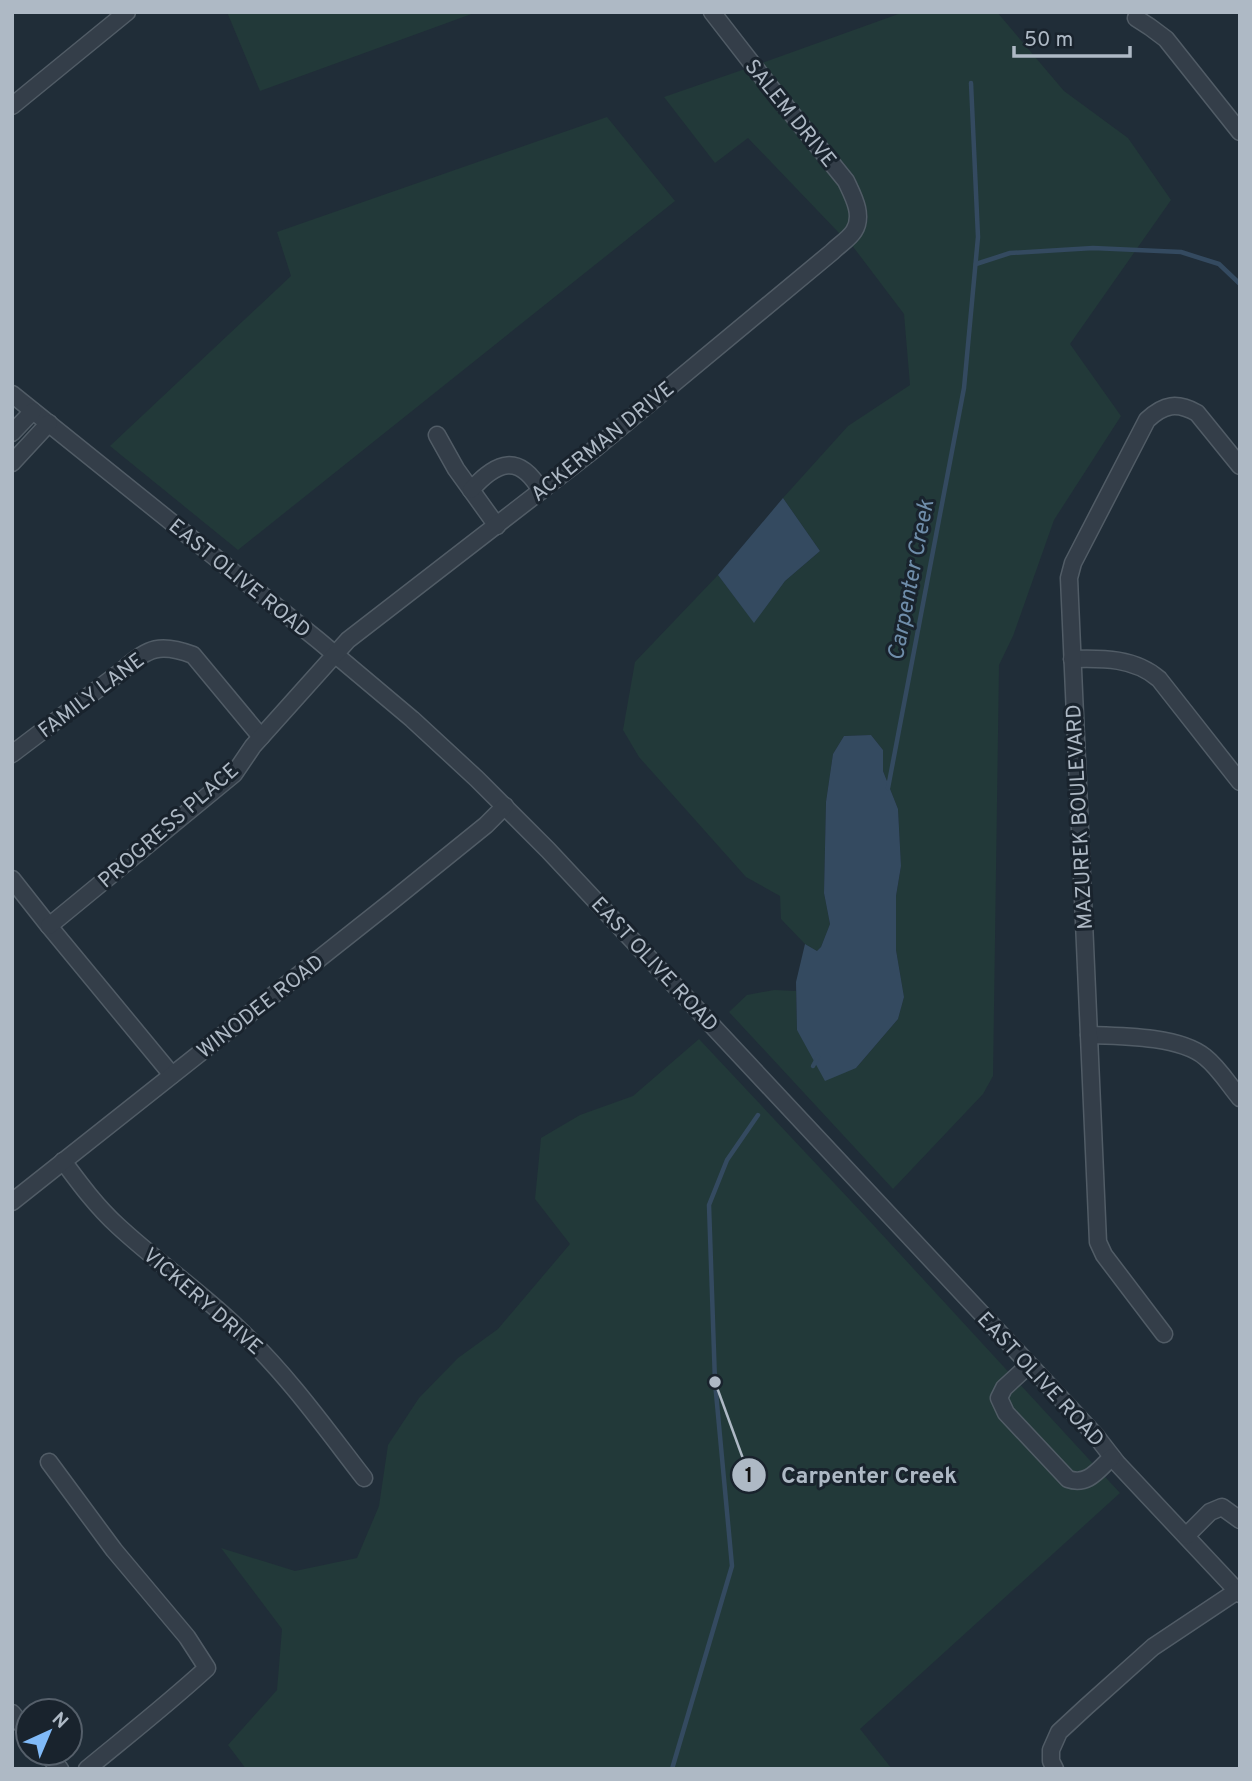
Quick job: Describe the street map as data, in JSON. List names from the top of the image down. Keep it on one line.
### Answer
{"streets":{"street":["SALEM DRIVE","ACKERMAN DRIVE","EAST OLIVE ROAD","FAMILY LANE","MAZUREK BOULEVARD","PROGRESS PLACE","WINODEE ROAD","VICKERY DRIVE"]},"crossings":[["SALEM DRIVE","ACKERMAN DRIVE"],["ACKERMAN DRIVE","EAST OLIVE ROAD"],["ACKERMAN DRIVE","PROGRESS PLACE"],["EAST OLIVE ROAD","PROGRESS PLACE"],["EAST OLIVE ROAD","WINODEE ROAD"],["FAMILY LANE","PROGRESS PLACE"],["WINODEE ROAD","VICKERY DRIVE"]],"water":["Carpenter Creek"],"places":["Carpenter Creek"],"scale_bar":"50 m","north":"top right"}
